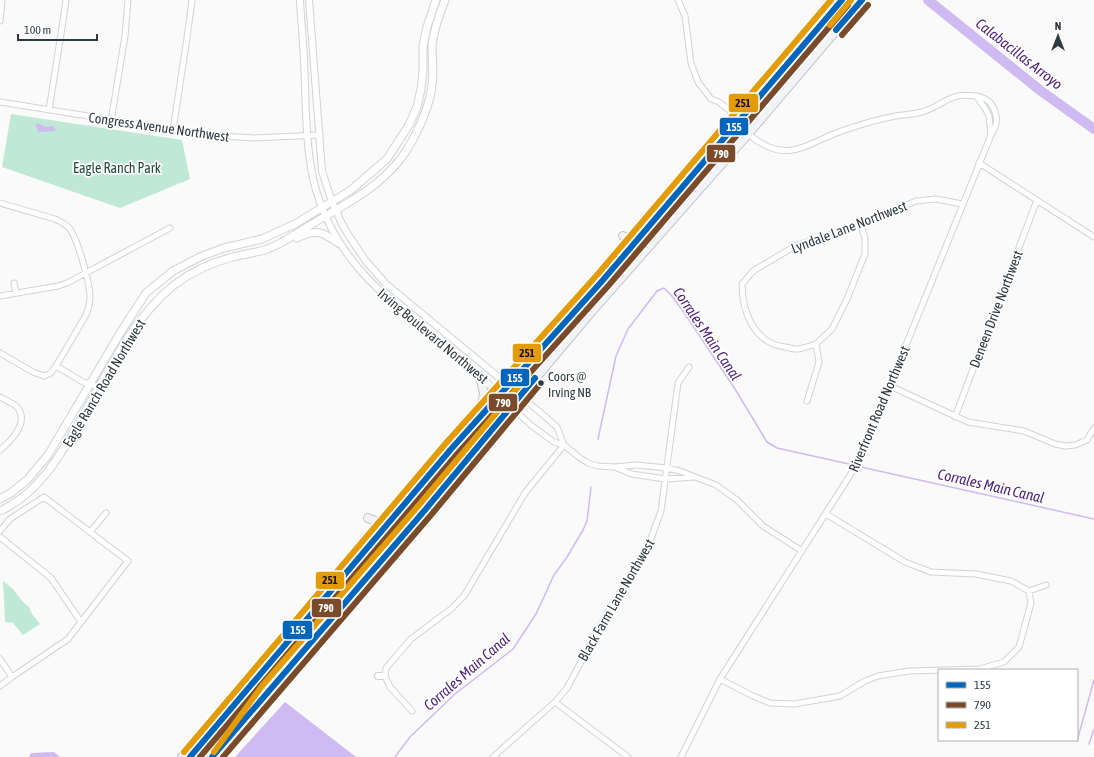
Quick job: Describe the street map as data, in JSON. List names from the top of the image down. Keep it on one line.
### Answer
{"streets":{"main road":["Eagle Ranch Road Northwest"],"street":["Congress Avenue Northwest","Lyndale Lane Northwest","Deneen Drive Northwest","Irving Boulevard Northwest","Riverfront Road Northwest","Black Farm Lane Northwest"]},"crossings":[["Congress Avenue Northwest","Irving Boulevard Northwest"],["Lyndale Lane Northwest","Riverfront Road Northwest"],["Irving Boulevard Northwest","Eagle Ranch Road Northwest"]],"water":["Calabacillas Arroyo","Corrales Main Canal"],"parks":["Eagle Ranch Park"],"places":["Coors @ Irving NB"],"lines":["transit line 155","transit line 251","transit line 790"],"legend":["155","790","251"],"scale_bar":"100 m","north":"top"}
